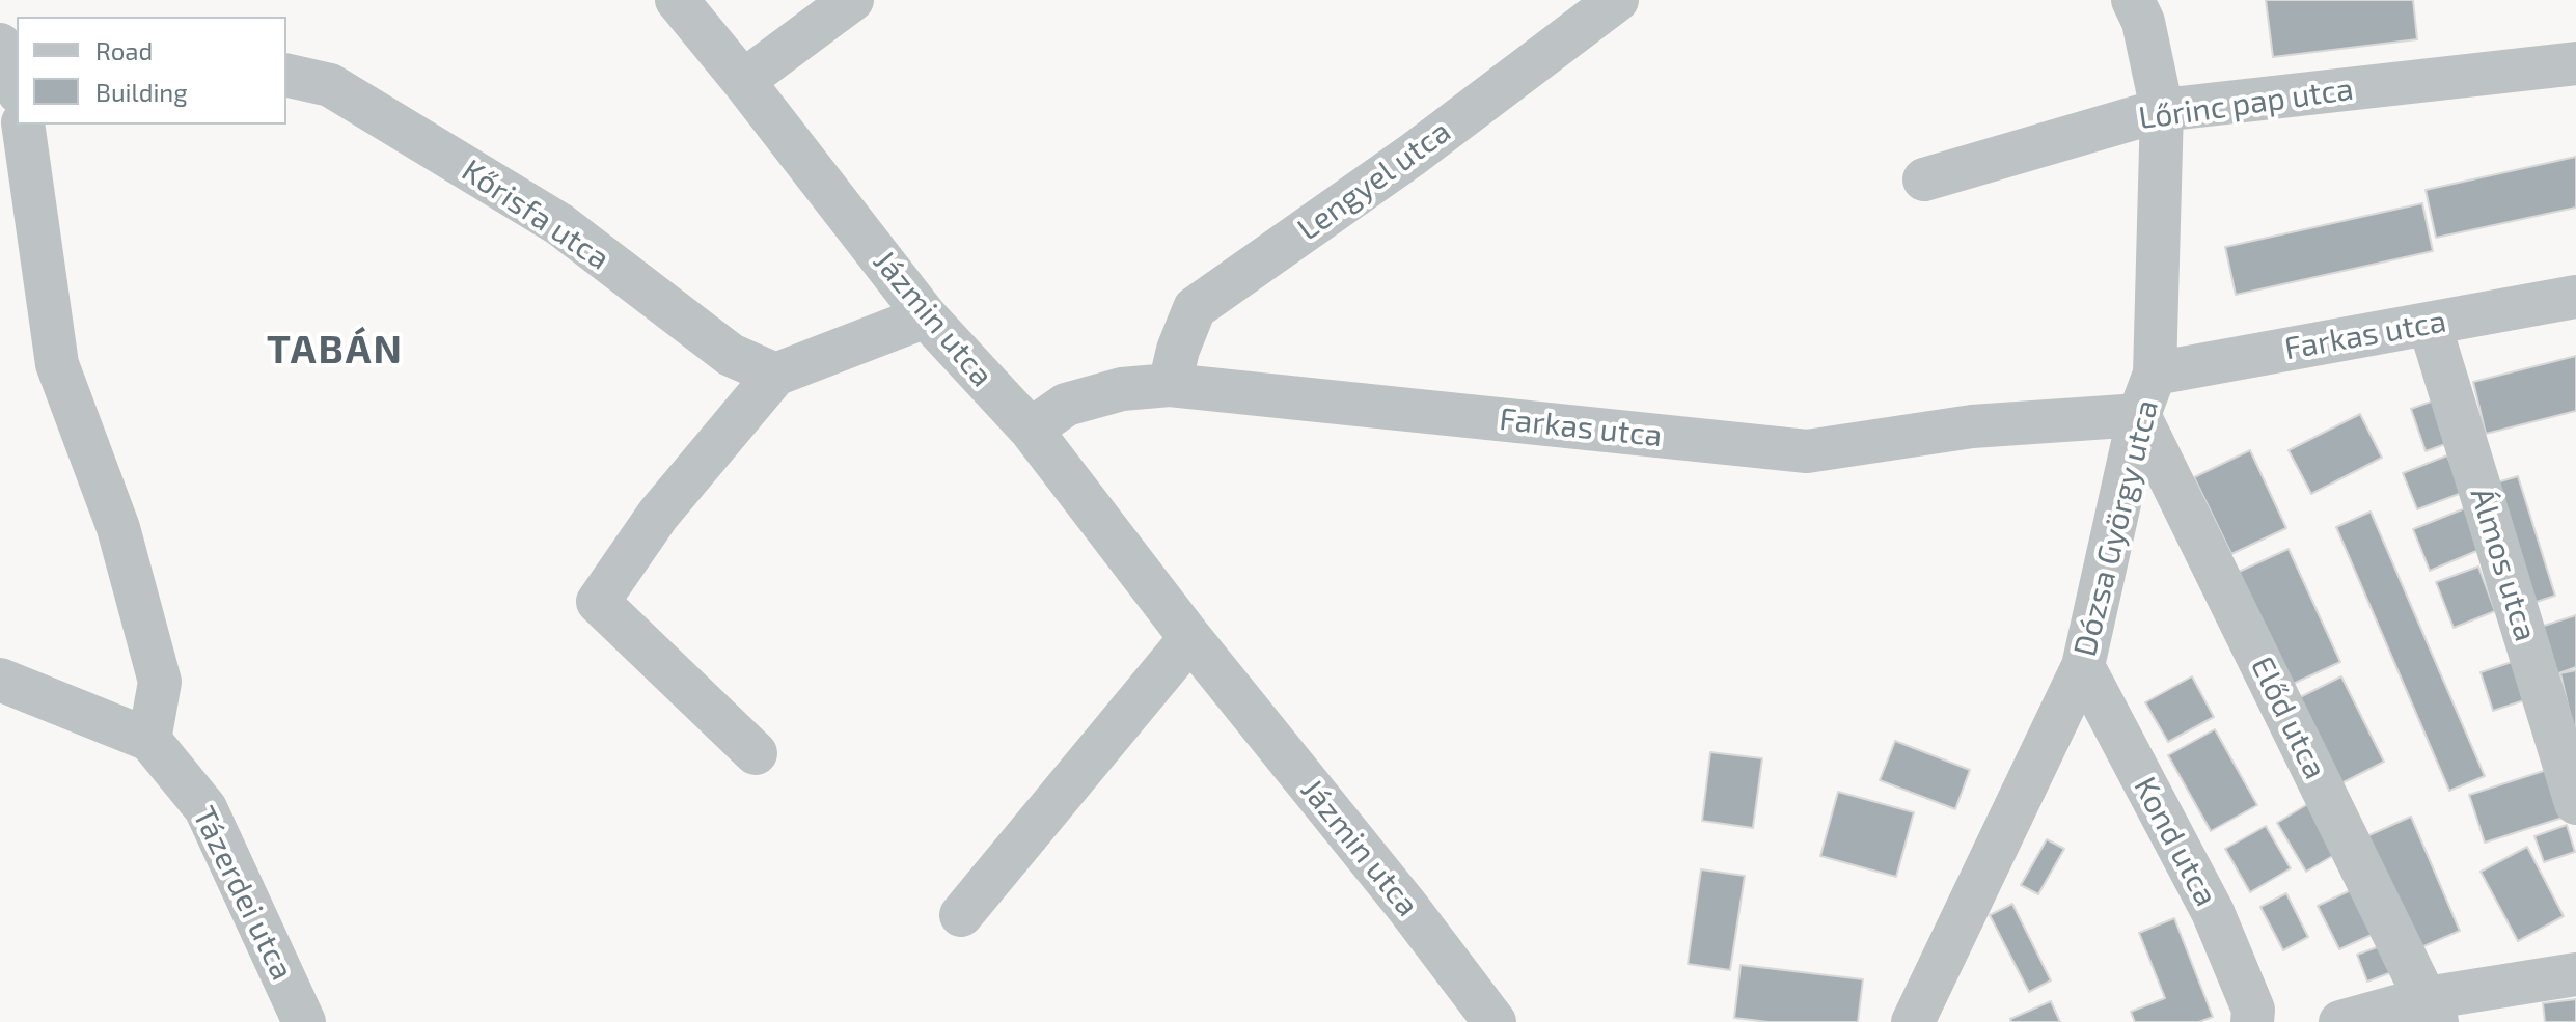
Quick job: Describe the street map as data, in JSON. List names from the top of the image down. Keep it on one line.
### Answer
{"streets":{"street":["Lőrinc pap utca","Lengyel utca","Kőrisfa utca","Jázmin utca","Farkas utca","Dózsa György utca","Álmos utca","Előd utca","Kond utca","Tázerdei utca"]},"crossings":[["Lőrinc pap utca","Dózsa György utca"],["Lengyel utca","Farkas utca"],["Jázmin utca","Farkas utca"],["Farkas utca","Dózsa György utca"],["Farkas utca","Álmos utca"],["Farkas utca","Előd utca"],["Dózsa György utca","Előd utca"],["Dózsa György utca","Kond utca"]],"districts":["TABÁN"],"legend":["Road","Building"]}
